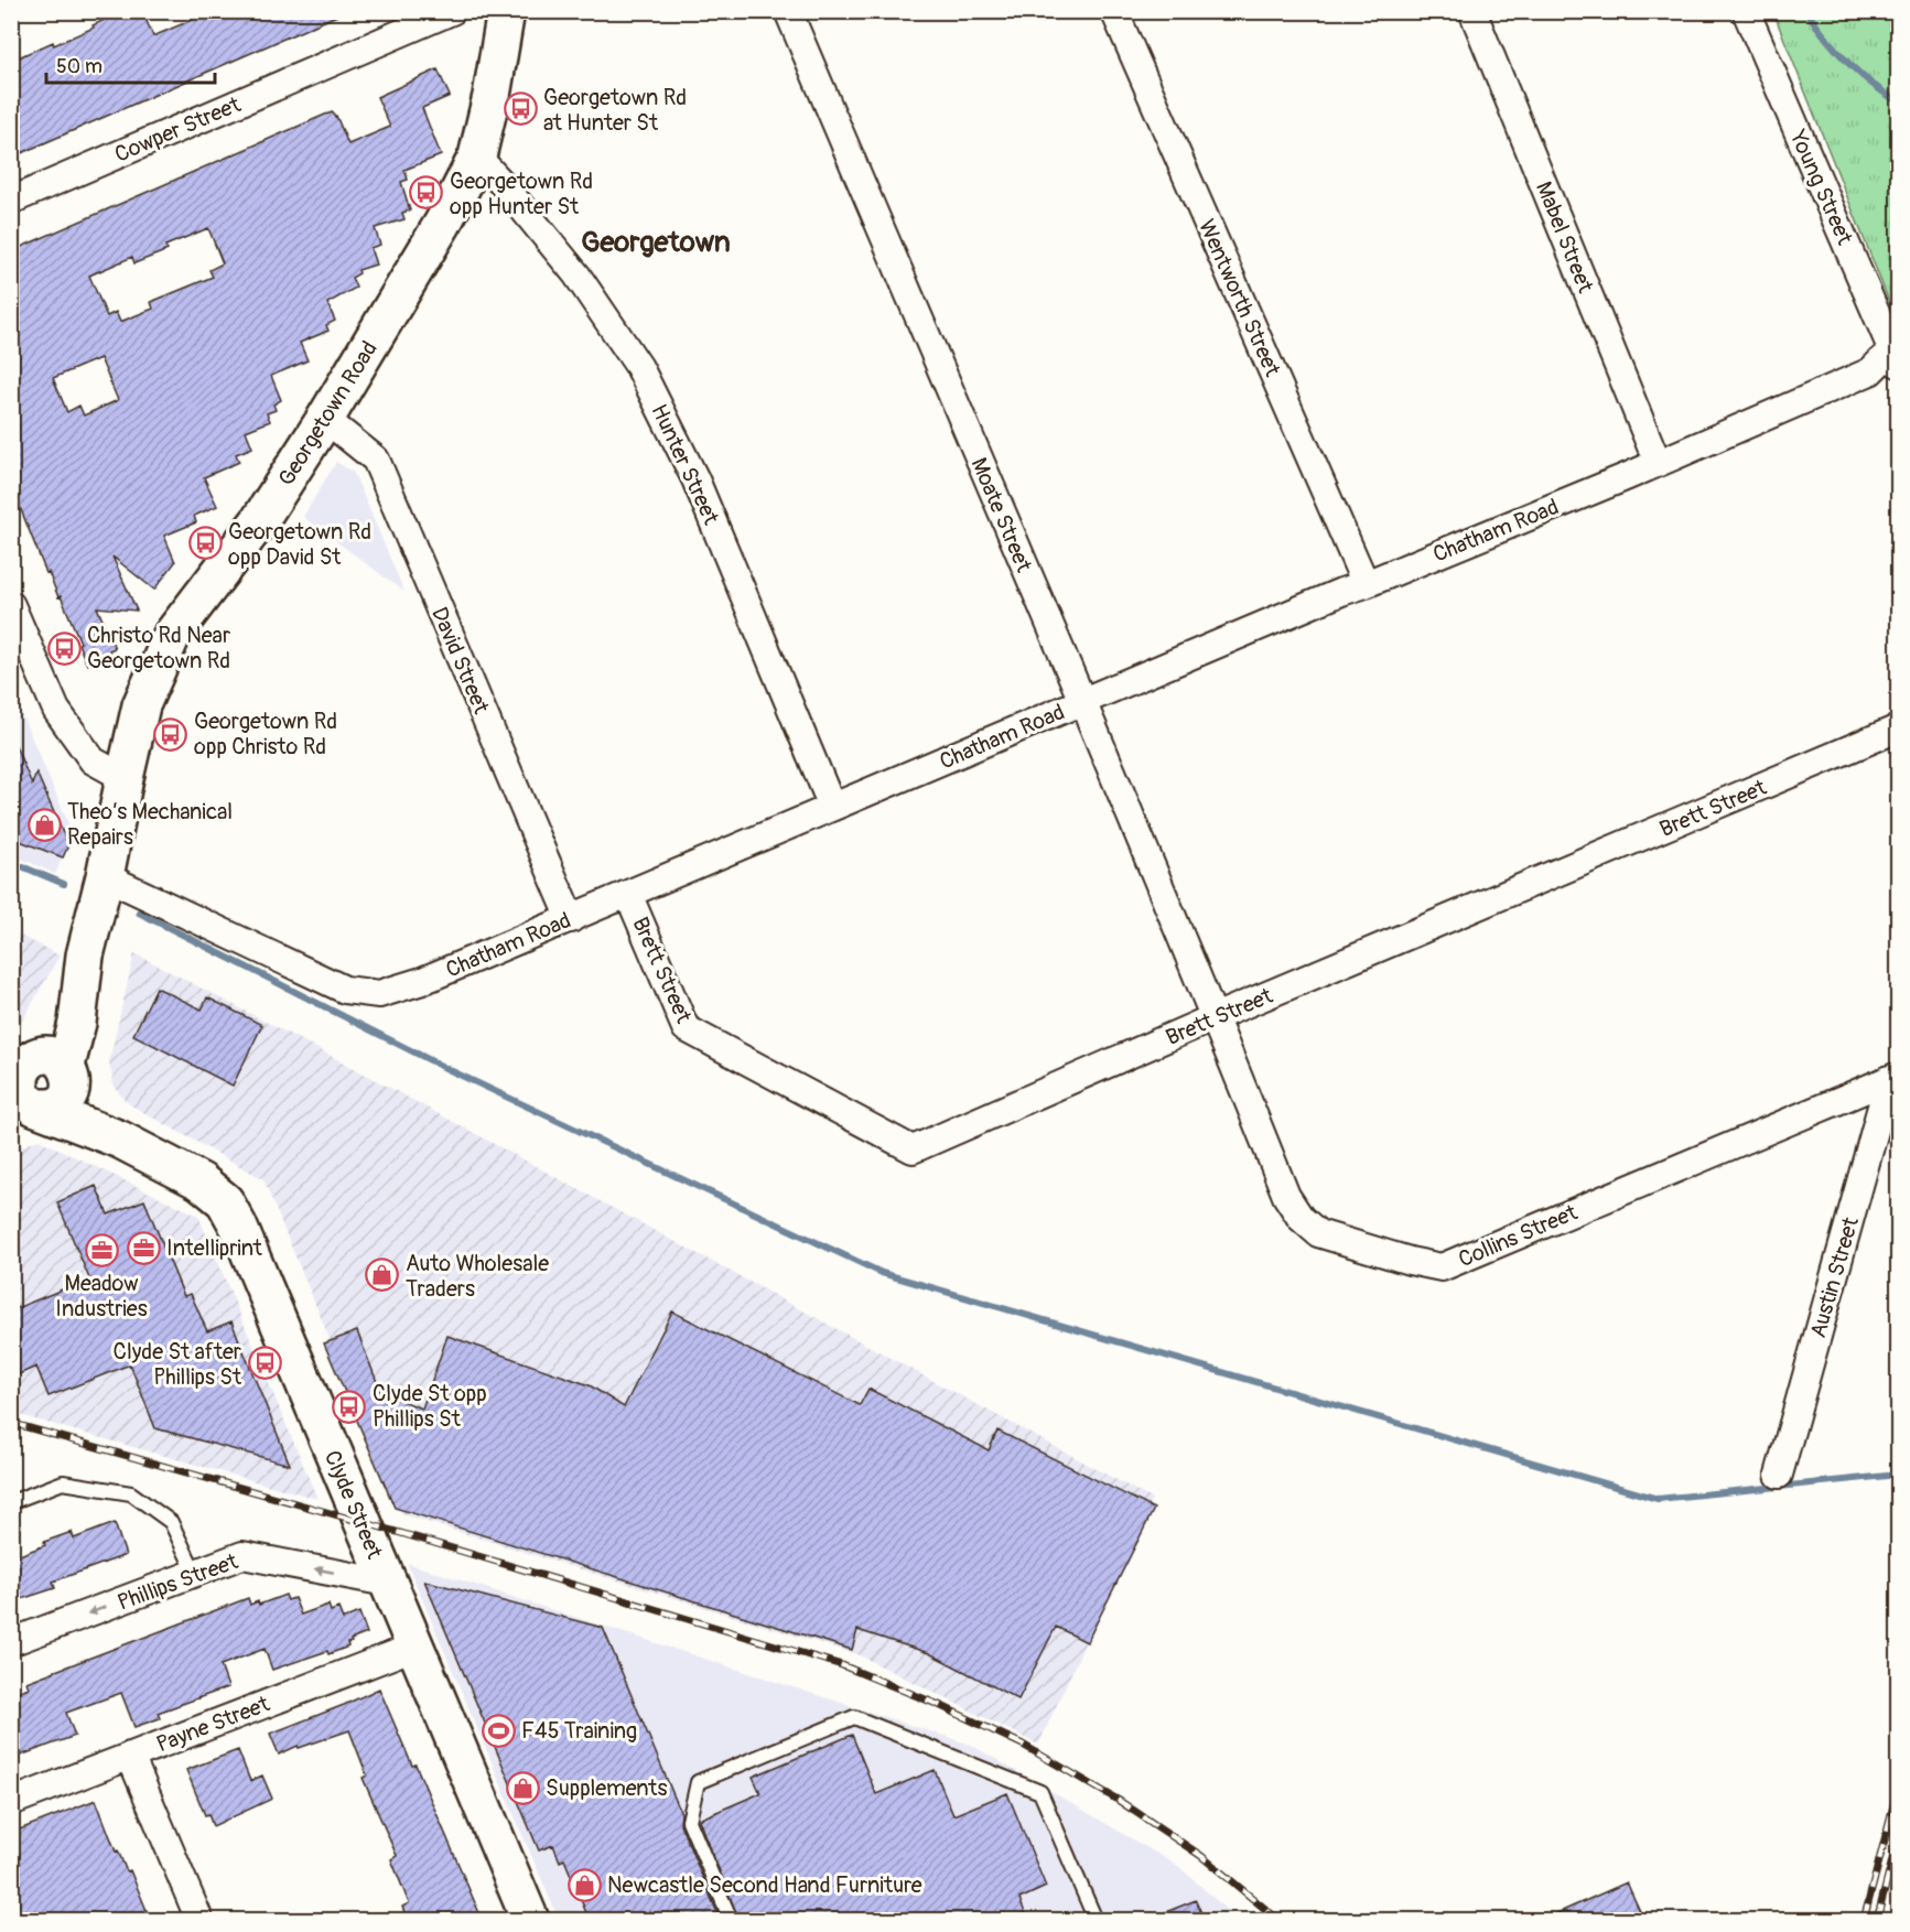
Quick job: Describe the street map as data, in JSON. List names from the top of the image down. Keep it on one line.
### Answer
{"streets":{"street":["Cowper Street","Young Street","Mabel Street","Wentworth Street","Georgetown Road","Hunter Street","Moate Street","Chatham Road","David Street","Brett Street","Collins Street","Austin Street","Clyde Street","Phillips Street","Payne Street"]},"crossings":[["Young Street","Chatham Road"],["Mabel Street","Chatham Road"],["Wentworth Street","Chatham Road"],["Georgetown Road","Hunter Street"],["Georgetown Road","Chatham Road"],["Georgetown Road","David Street"],["Georgetown Road","Clyde Street"],["Hunter Street","Chatham Road"],["Moate Street","Chatham Road"],["Moate Street","Brett Street"],["Moate Street","Collins Street"],["Chatham Road","David Street"],["Chatham Road","Brett Street"],["Brett Street","Collins Street"],["Collins Street","Austin Street"],["Clyde Street","Phillips Street"],["Clyde Street","Payne Street"]],"one_way":["Phillips Street"],"districts":["Georgetown"],"places":{"bus stop":["Georgetown Rd at Hunter St","Georgetown Rd opp Hunter St","Georgetown Rd opp David St","Christo Rd Near Georgetown Rd","Georgetown Rd opp Christo Rd","Clyde St after Phillips St","Clyde St opp Phillips St"],"shop":["Theo’s Mechanical Repairs","Auto Wholesale Traders","Supplements","Newcastle Second Hand Furniture"],"office":["Intelliprint","Meadow Industries"],"sports":["F45 Training"]},"scale_bar":"50 m"}
